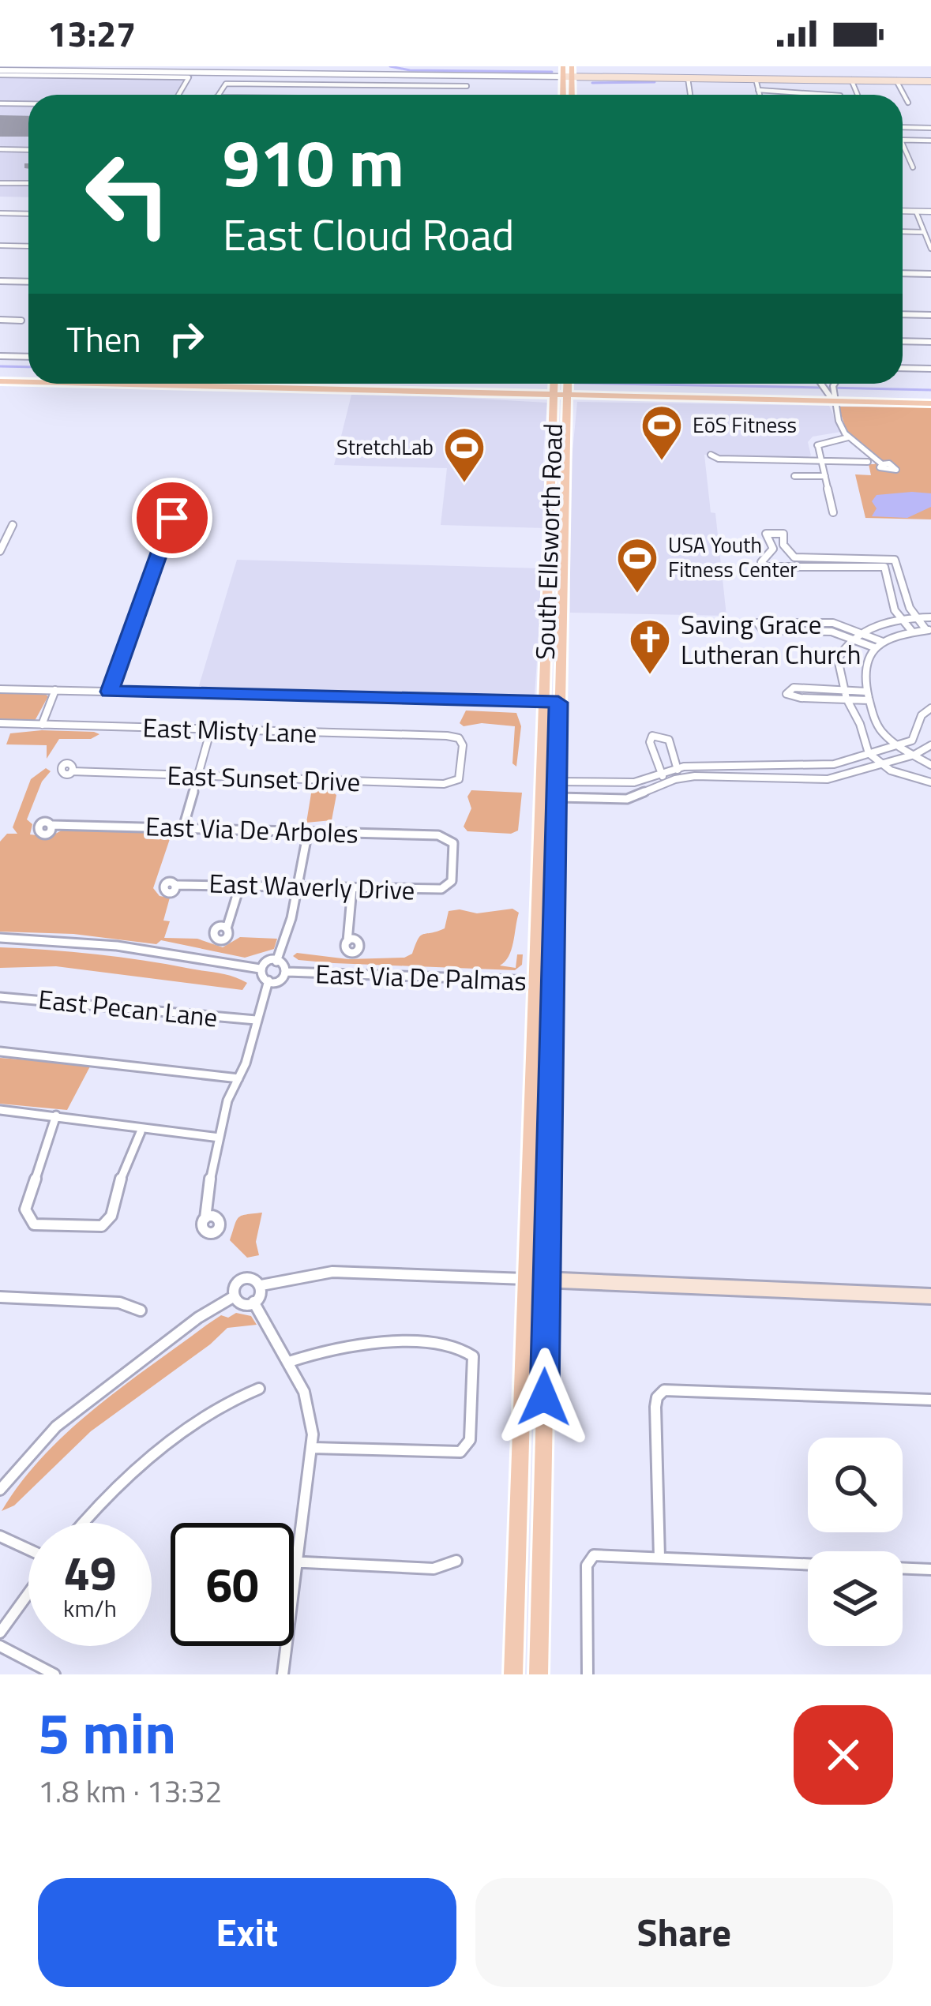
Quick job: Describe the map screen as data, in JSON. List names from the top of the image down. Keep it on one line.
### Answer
{"streets":{"main road":["South Ellsworth Road"],"street":["East Misty Lane","East Sunset Drive","East Via De Arboles","East Waverly Drive","East Via De Palmas","East Pecan Lane"]},"crossings":[["South Ellsworth Road","East Via De Palmas"],["East Misty Lane","East Sunset Drive"],["East Via De Arboles","East Waverly Drive"]],"places":{"sports":["EōS Fitness","StretchLab","USA Youth Fitness Center"],"church":["Saving Grace Lutheran Church"]},"page":{"status":"13:27","turn":["910 m","East Cloud Road"],"then":"Then","speed":"49 km/h","limit":"60","heading":["5 min","1.8 km · 13:32"],"buttons":["Exit","Share"]}}
